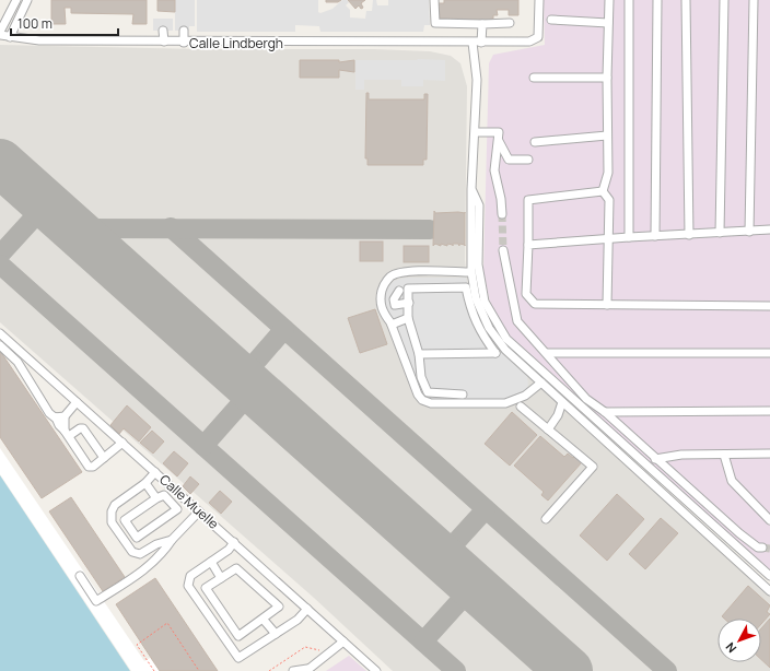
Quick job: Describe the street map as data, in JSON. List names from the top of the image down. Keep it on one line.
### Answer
{"streets":{"street":["Calle Lindbergh","Calle Muelle"]},"scale_bar":"100 m","north":"bottom left"}
